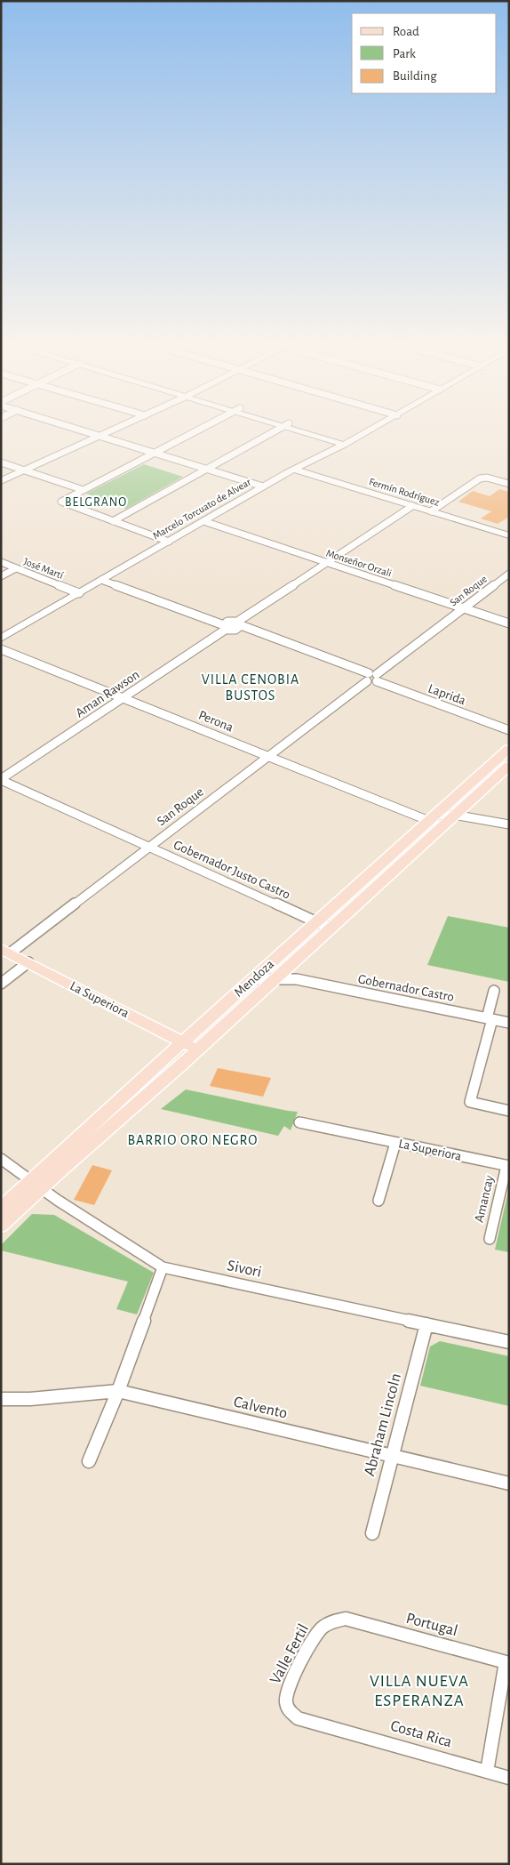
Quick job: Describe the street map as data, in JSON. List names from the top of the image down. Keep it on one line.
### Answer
{"streets":{"main road":["Mendoza","La Superiora"],"street":["Fermín Rodríguez","Marcelo Torcuato de Alvear","Monseñor Orzali","José Martí","San Roque","Aman Rawson","Laprida","Perona","Gobernador Justo Castro","Gobernador Castro","Amancay","Sivori","Calvento","Abraham Lincoln","Portugal","Valle Fertil","Costa Rica"]},"crossings":[["Fermín Rodríguez","Marcelo Torcuato de Alvear"],["Marcelo Torcuato de Alvear","Monseñor Orzali"],["Marcelo Torcuato de Alvear","José Martí"],["Monseñor Orzali","San Roque"],["San Roque","Laprida"],["San Roque","Perona"],["San Roque","Gobernador Justo Castro"],["San Roque","La Superiora"],["Aman Rawson","Laprida"],["Aman Rawson","Perona"],["Aman Rawson","Gobernador Justo Castro"],["Perona","Mendoza"],["Gobernador Justo Castro","Mendoza"],["Mendoza","Gobernador Castro"],["Mendoza","La Superiora"],["Mendoza","Sivori"],["La Superiora","Amancay"],["Sivori","Abraham Lincoln"],["Calvento","Abraham Lincoln"],["Portugal","Valle Fertil"],["Valle Fertil","Costa Rica"]],"districts":["BELGRANO","VILLA CENOBIA BUSTOS","BARRIO ORO NEGRO","VILLA NUEVA ESPERANZA"],"legend":["Road","Park","Building"]}
